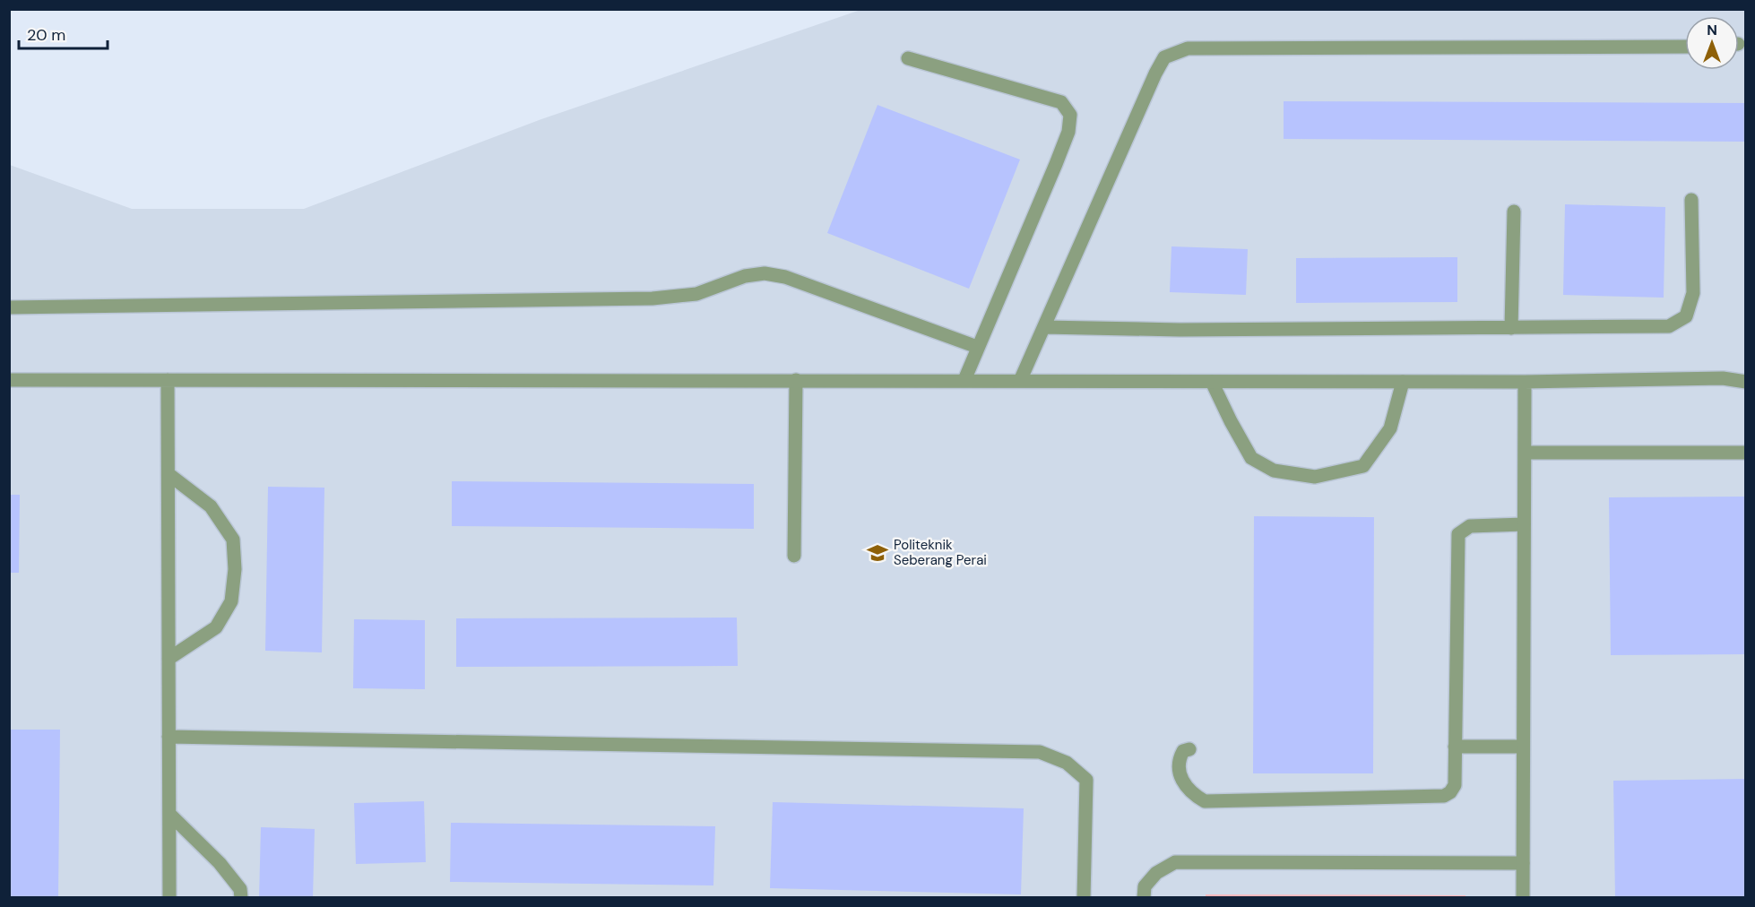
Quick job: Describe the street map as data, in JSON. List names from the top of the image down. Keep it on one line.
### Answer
{"places":{"school or university":["Politeknik Seberang Perai"]},"scale_bar":"20 m","north":"top"}
